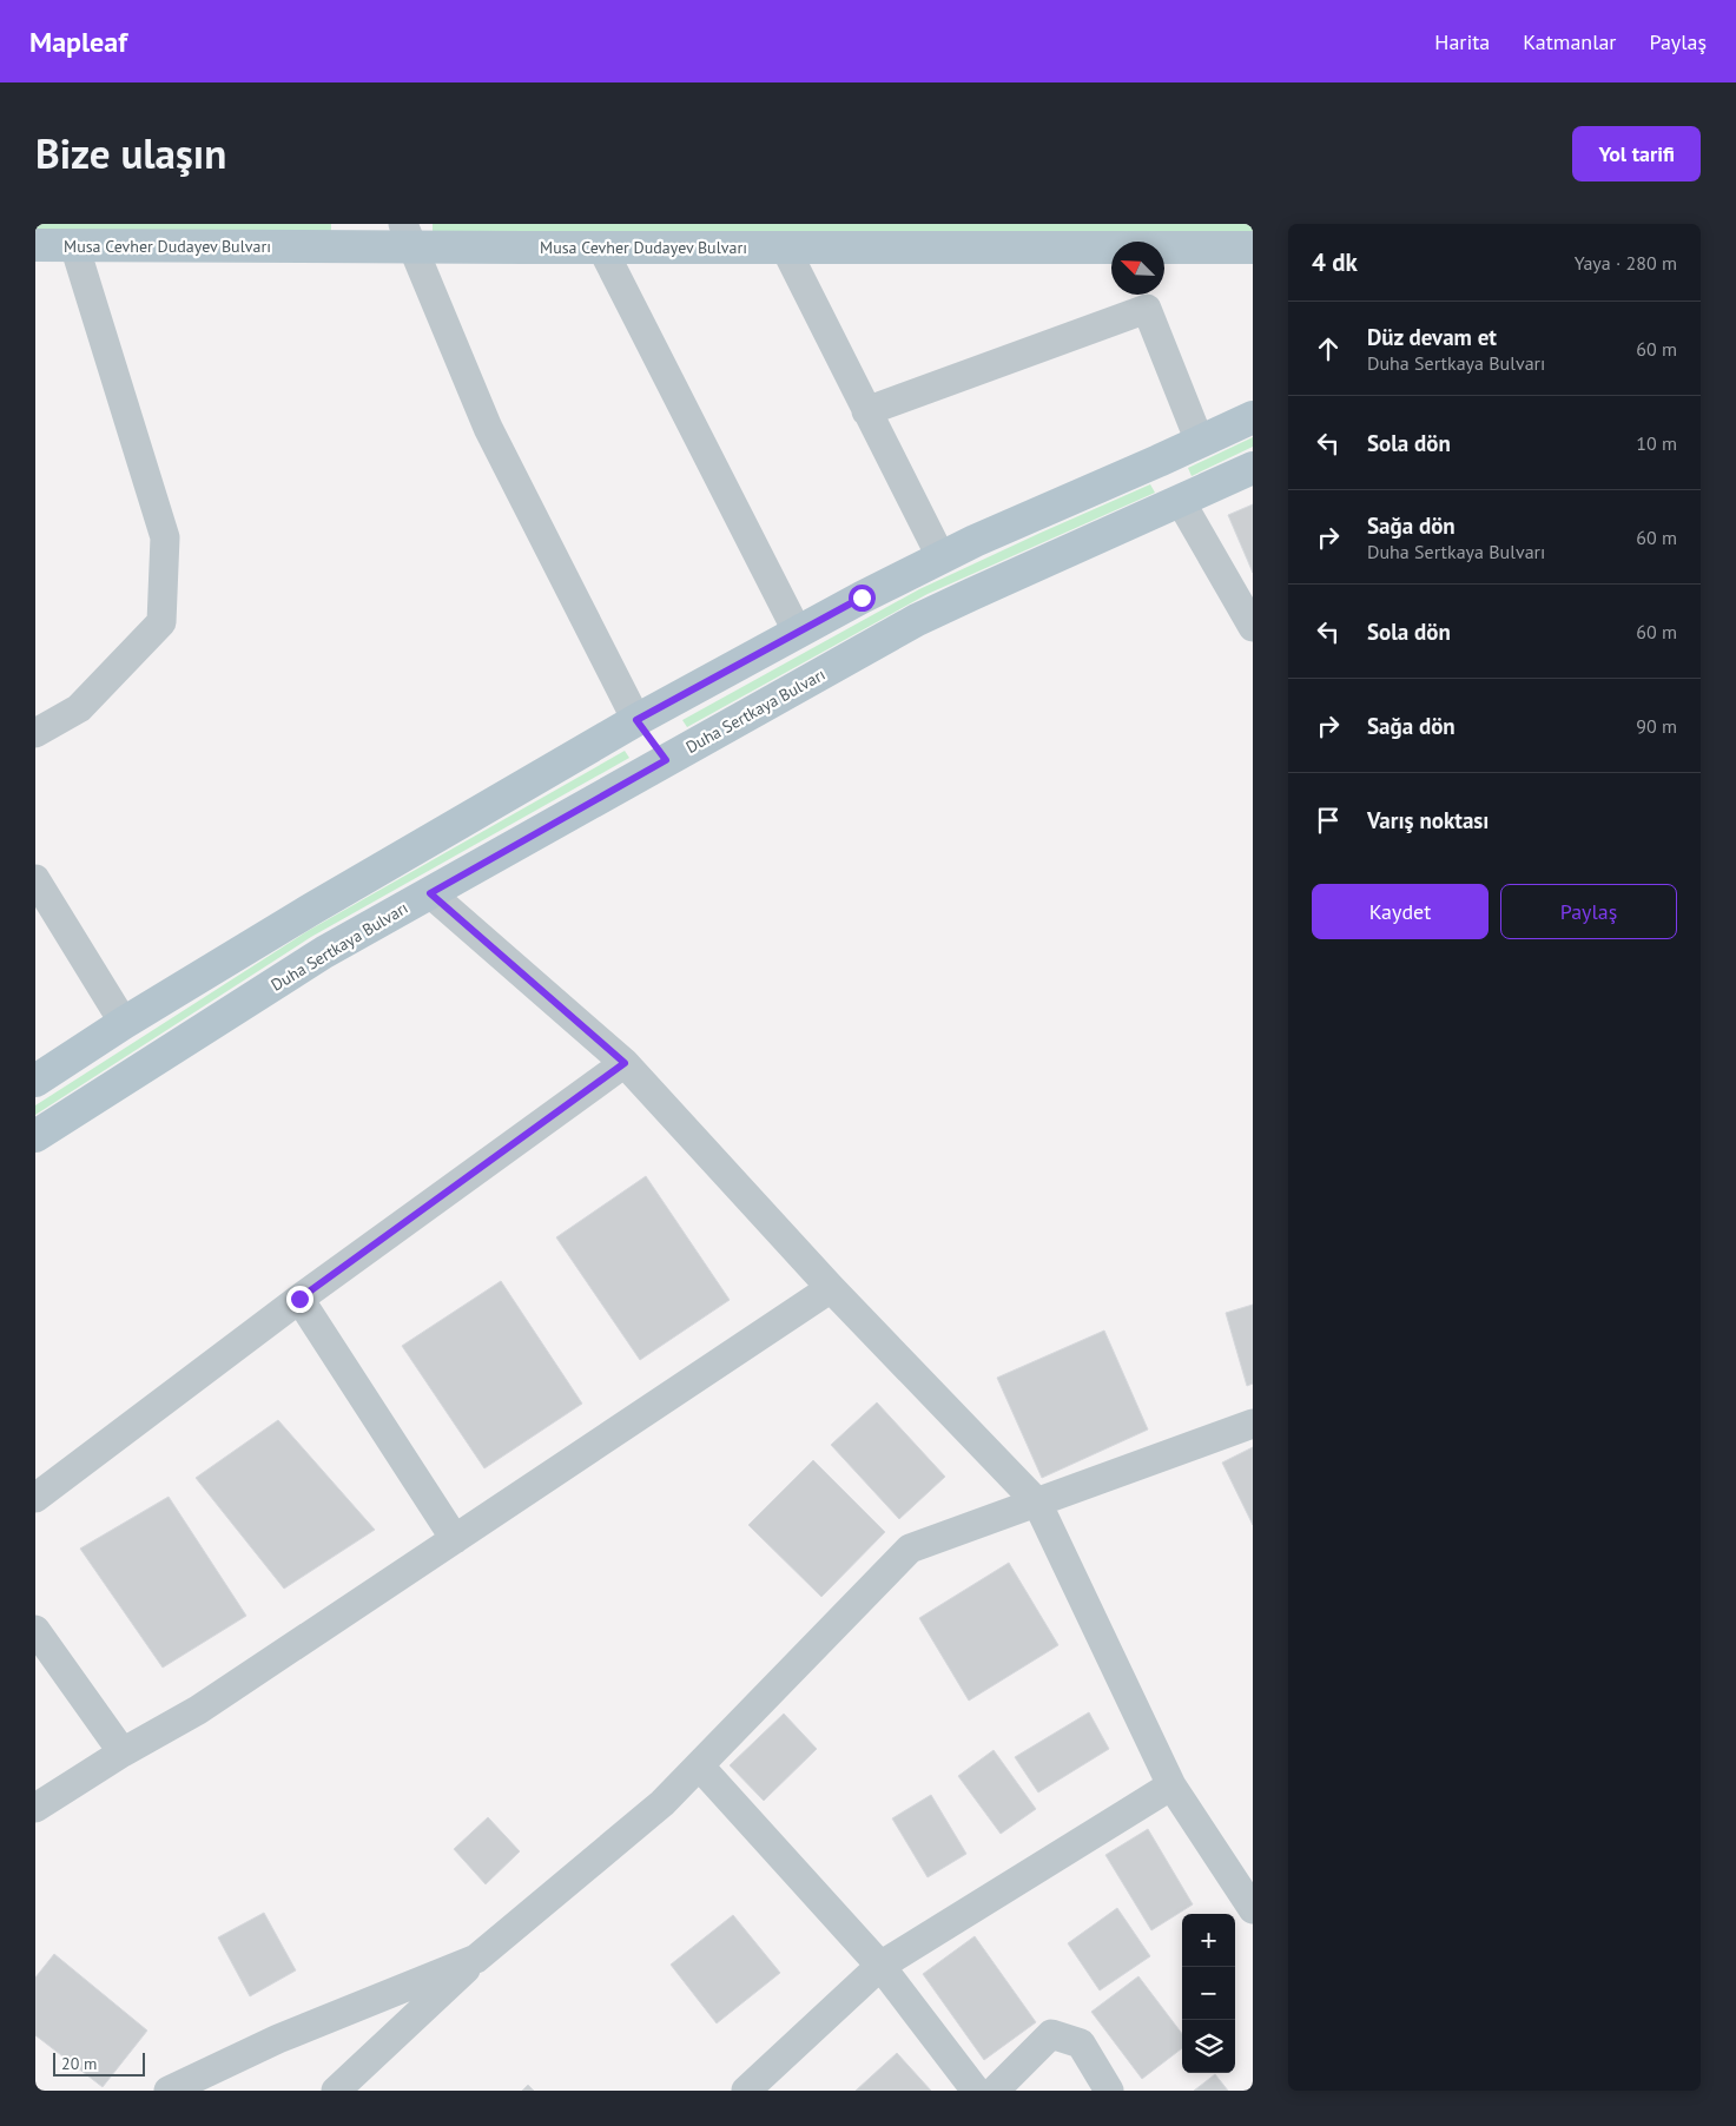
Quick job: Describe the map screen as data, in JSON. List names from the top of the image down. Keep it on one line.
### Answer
{"streets":{"main road":["Musa Cevher Dudayev Bulvarı","Duha Sertkaya Bulvarı"]},"scale_bar":"20 m","north":"top left","page":{"header":"Mapleaf","nav":["Harita","Katmanlar","Paylaş"],"title":"Bize ulaşın","buttons":["Yol tarifi",["Kaydet","Paylaş"]],"heading":["4 dk","Yaya · 280 m"],"list":[["Düz devam et","Duha Sertkaya Bulvarı","60 m"],["Sola dön","10 m"],["Sağa dön","Duha Sertkaya Bulvarı","60 m"],["Sola dön","60 m"],["Sağa dön","90 m"],"Varış noktası"],"map_buttons":["+","−"],"scale":"20 m"}}
